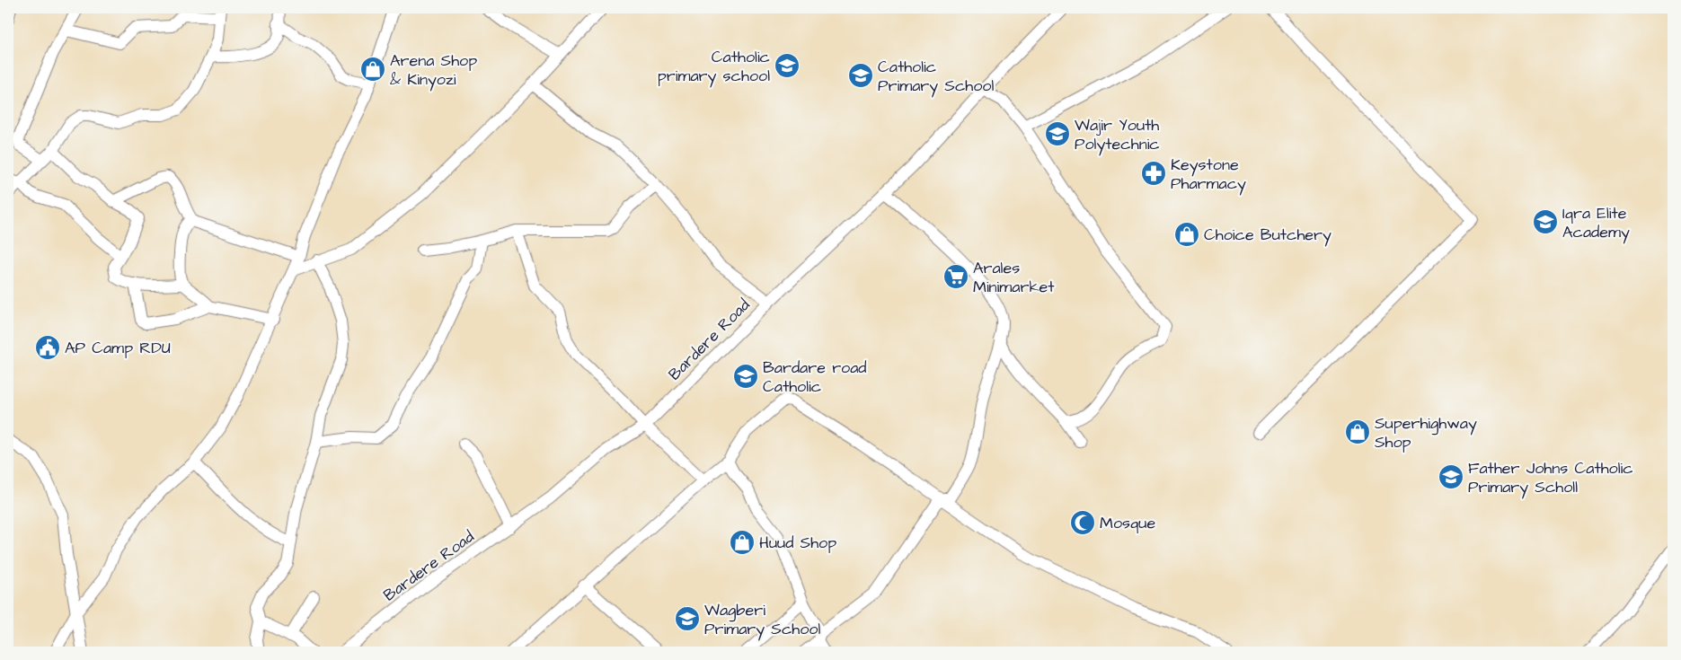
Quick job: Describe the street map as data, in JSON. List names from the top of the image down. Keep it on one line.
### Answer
{"streets":{"street":["Bardere Road"]},"places":{"school or university":["Catholic primary school","Catholic Primary School","Wajir Youth Polytechnic","Iqra Elite Academy","Bardare road Catholic","Father Johns Catholic Primary Scholl","Wagberi Primary School"],"shop":["Arena Shop & Kinyozi","Choice Butchery","Superhighway Shop","Huud Shop"],"pharmacy":["Keystone Pharmacy"],"supermarket":["Arales Minimarket"],"public building":["AP Camp RDU"],"mosque":["Mosque"]}}
